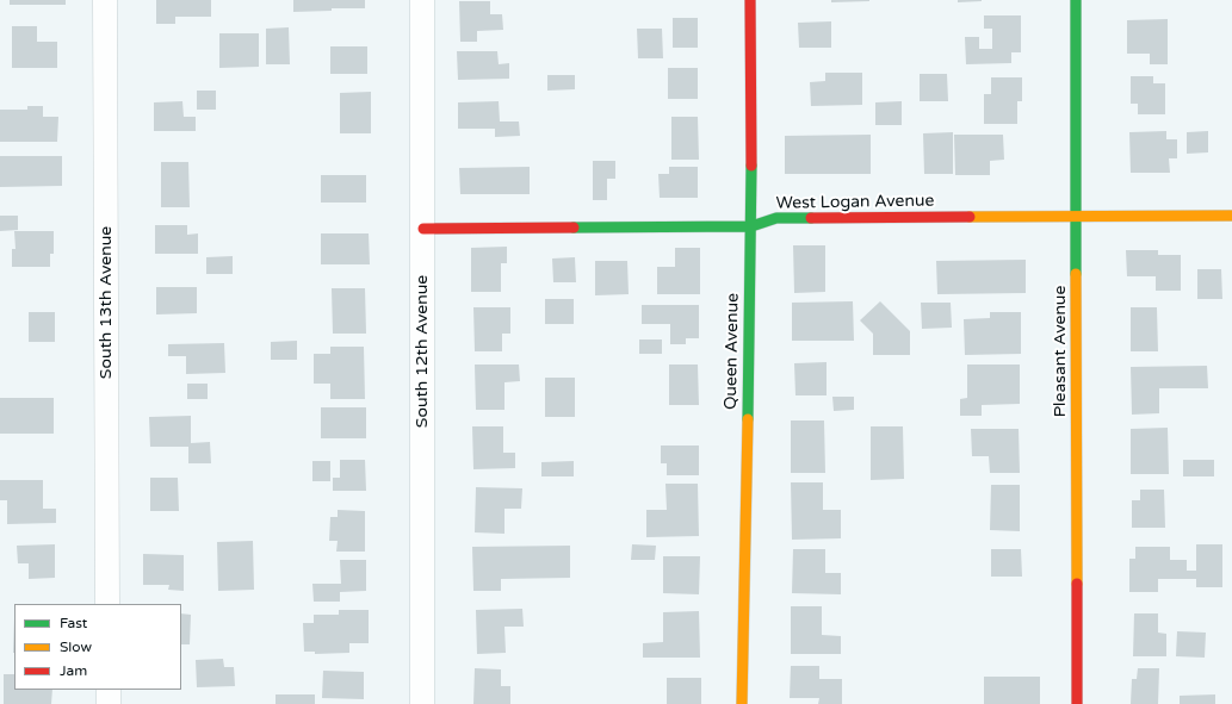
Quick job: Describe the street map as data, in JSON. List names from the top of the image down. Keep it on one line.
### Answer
{"streets":{"street":["West Logan Avenue","South 13th Avenue","South 12th Avenue","Queen Avenue","Pleasant Avenue"]},"crossings":[["West Logan Avenue","South 12th Avenue"],["West Logan Avenue","Queen Avenue"],["West Logan Avenue","Pleasant Avenue"]],"legend":["Fast","Slow","Jam"]}
